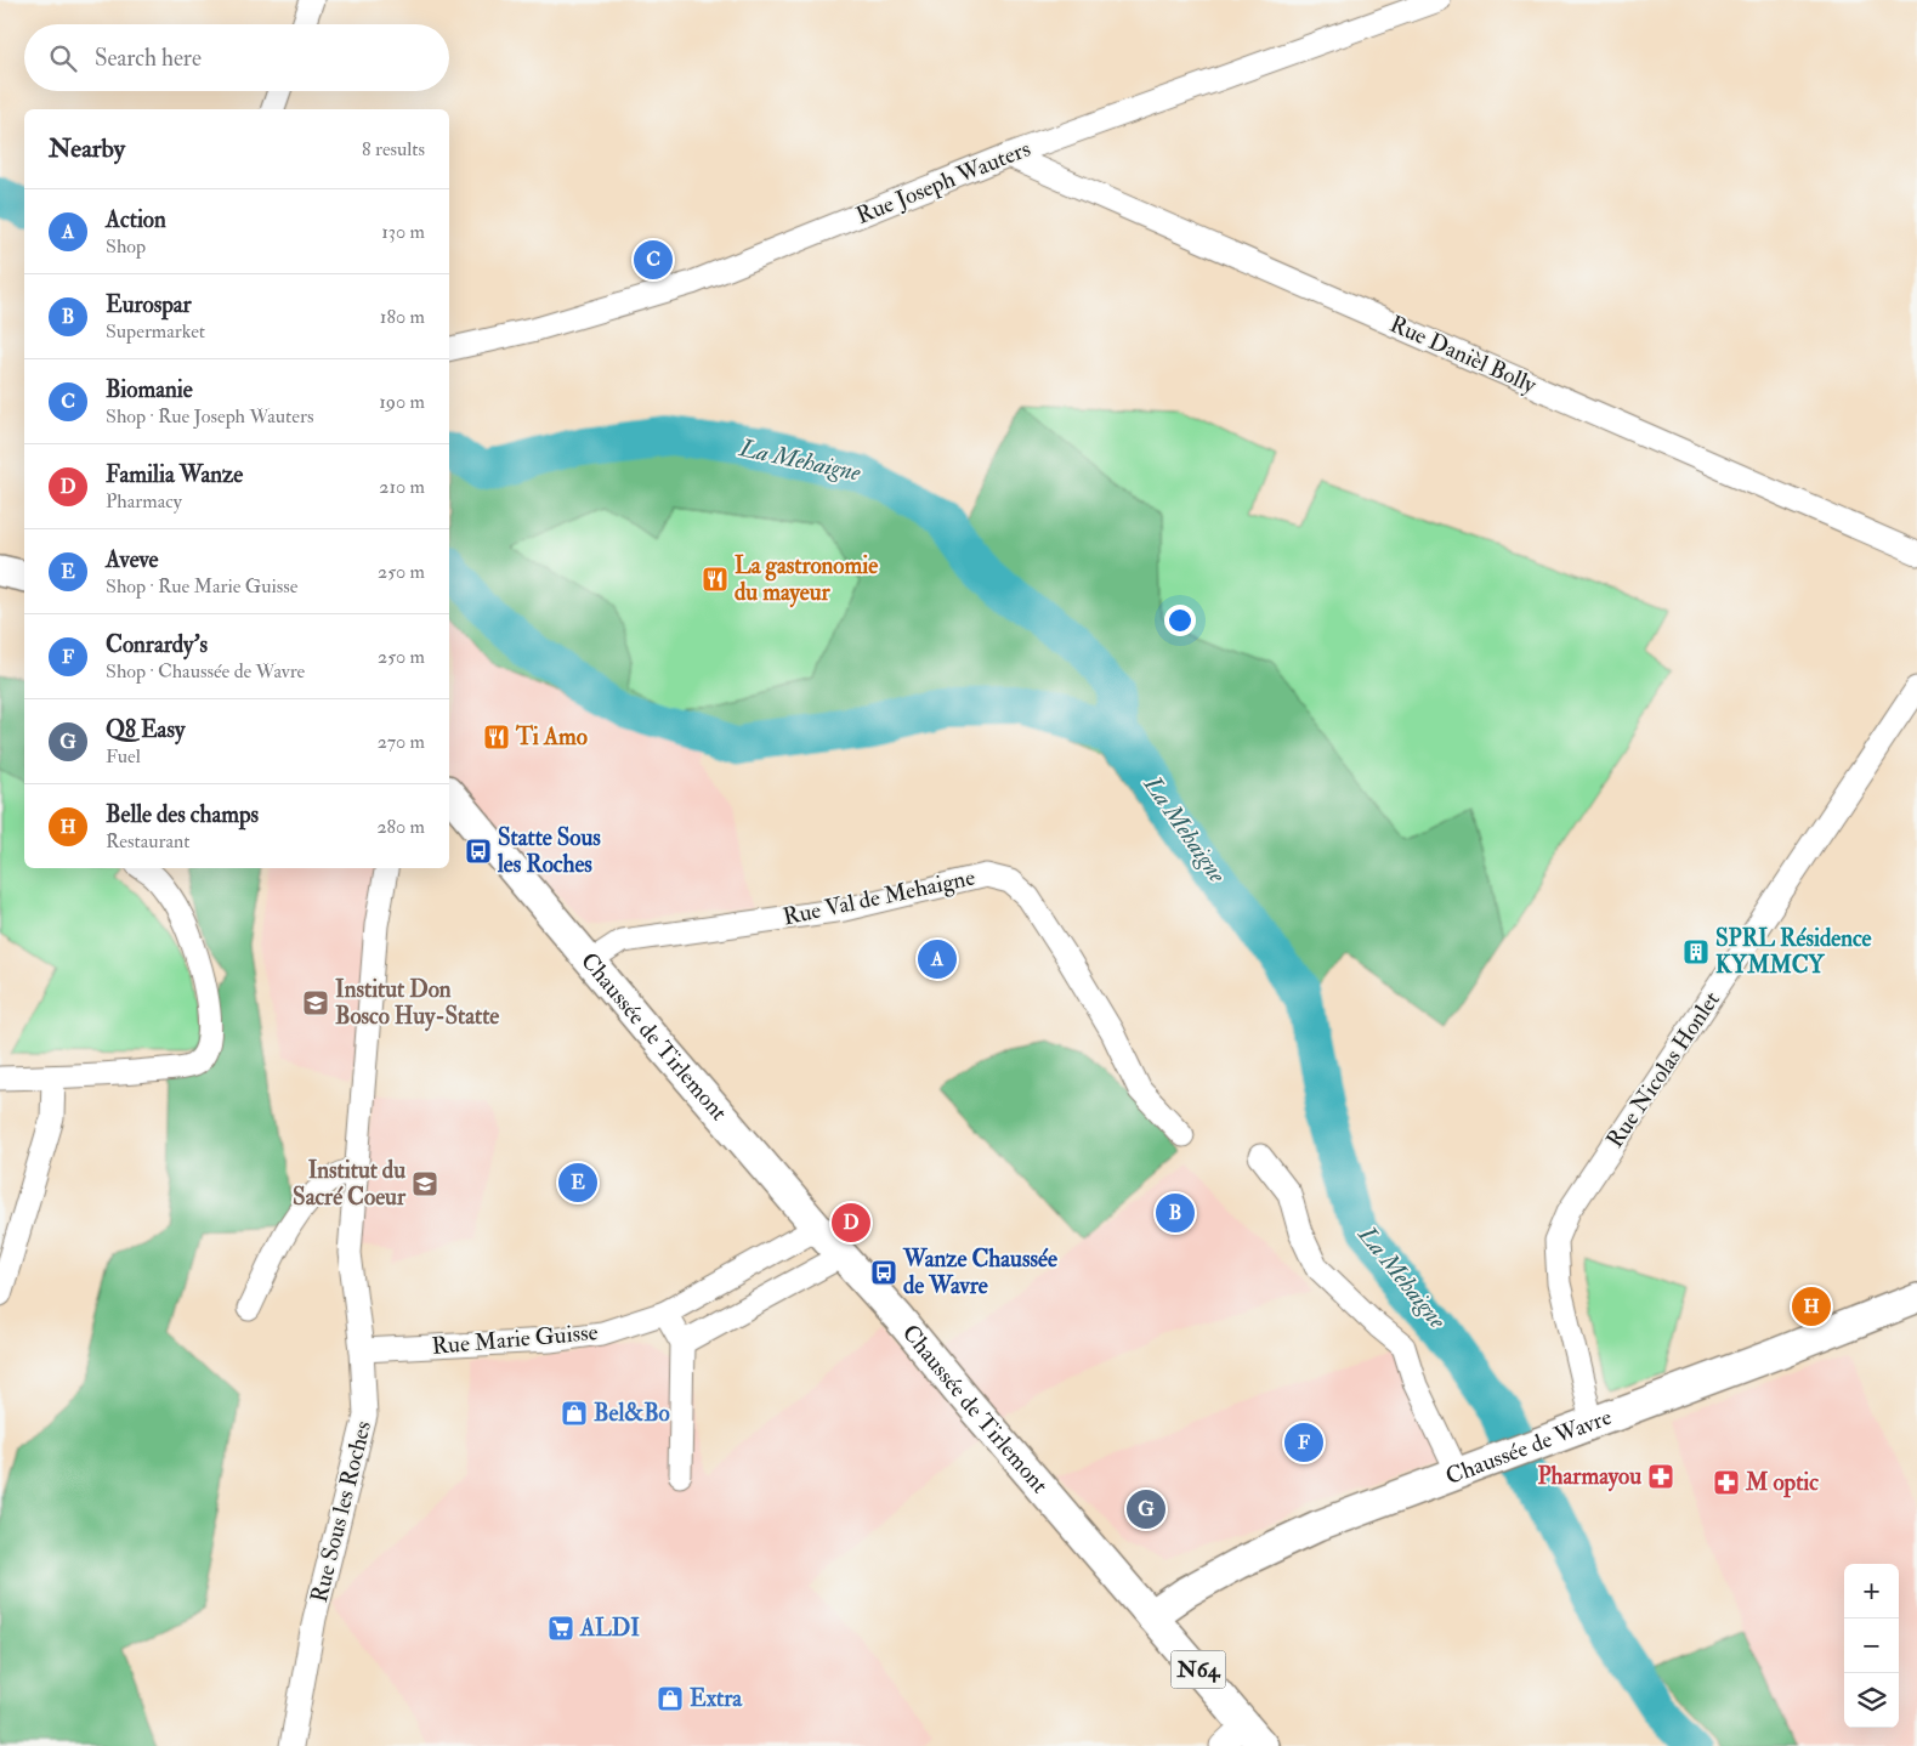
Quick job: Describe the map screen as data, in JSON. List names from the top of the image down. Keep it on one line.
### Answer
{"streets":{"main road":["Chaussée de Tirlemont","Chaussée de Wavre","N64"],"street":["Rue Joseph Wauters","Rue Danièl Bolly","Rue Val de Mehaigne","Rue Nicolas Honlet","Rue Marie Guisse","Rue Sous les Roches"]},"crossings":[["Rue Joseph Wauters","Rue Danièl Bolly"],["Rue Val de Mehaigne","Chaussée de Tirlemont"],["Chaussée de Tirlemont","Rue Marie Guisse"],["Chaussée de Tirlemont","Chaussée de Wavre"],["Rue Nicolas Honlet","Chaussée de Wavre"],["Rue Marie Guisse","Rue Sous les Roches"]],"water":["La Mehaigne"],"places":{"restaurant":["La gastronomie du mayeur","Ti Amo"],"bus stop":["Statte Sous les Roches","Wanze Chaussée de Wavre"],"building":["SPRL Résidence KYMMCY"],"school or university":["Institut Don Bosco Huy-Statte","Institut du Sacré Coeur"],"shop":["Bel&Bo","Extra"],"pharmacy":["Pharmayou","M optic"],"supermarket":["ALDI"]},"page":{"search":"Search here","heading":["Nearby","8 results"],"list":[{"mark":"A","name":"Action","note":"Shop","value":"130 m"},{"mark":"B","name":"Eurospar","note":"Supermarket","value":"180 m"},{"mark":"C","name":"Biomanie","note":"Shop · Rue Joseph Wauters","value":"190 m"},{"mark":"D","name":"Familia Wanze","note":"Pharmacy","value":"210 m"},{"mark":"E","name":"Aveve","note":"Shop · Rue Marie Guisse","value":"250 m"},{"mark":"F","name":"Conrardy's","note":"Shop · Chaussée de Wavre","value":"250 m"},{"mark":"G","name":"Q8 Easy","note":"Fuel","value":"270 m"},{"mark":"H","name":"Belle des champs","note":"Restaurant","value":"280 m"}],"pins":["C","A","E","B","D","H","F","G"],"map_buttons":["+","−"]}}
